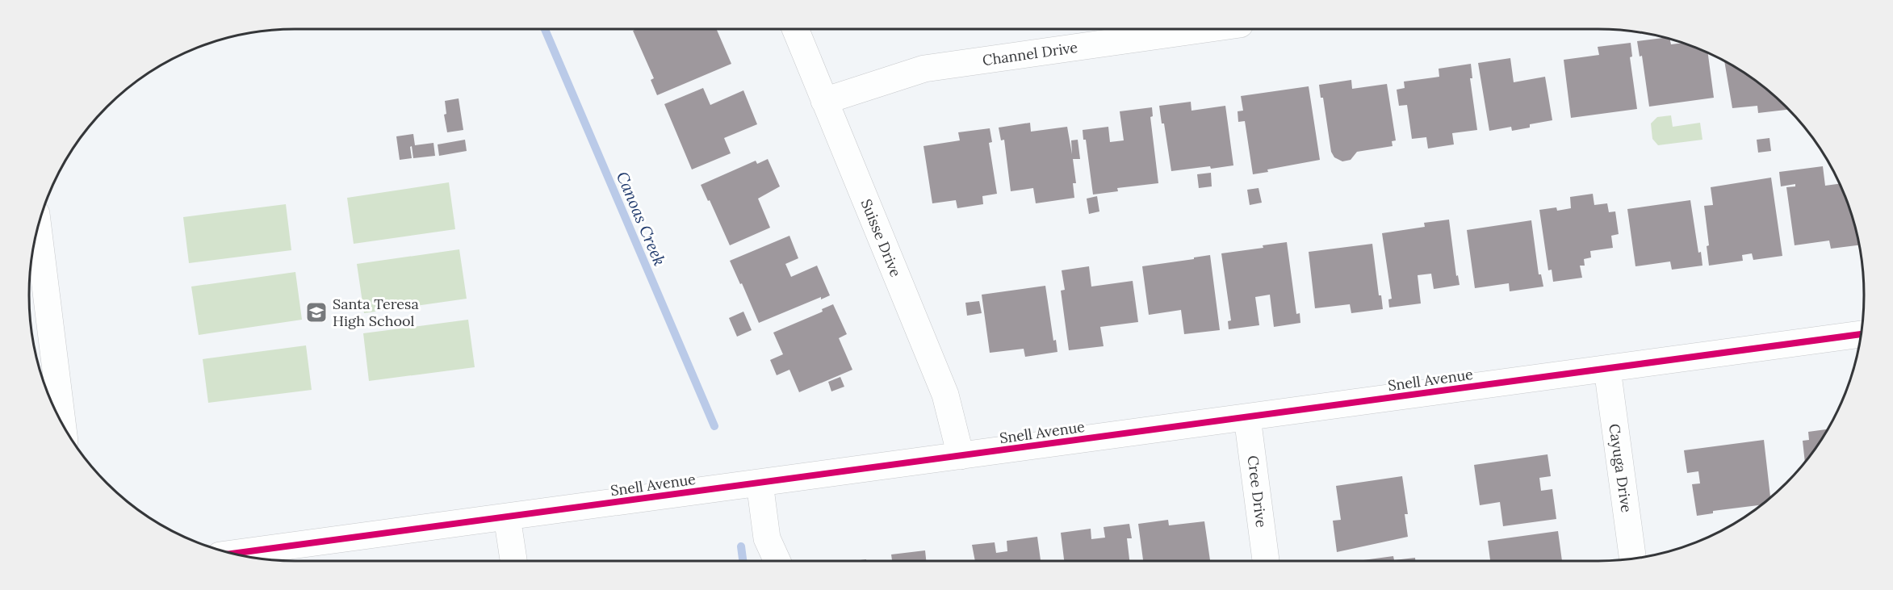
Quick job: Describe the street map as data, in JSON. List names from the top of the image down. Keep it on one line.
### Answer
{"streets":{"street":["Channel Drive","Suisse Drive","Snell Avenue","Cayuga Drive","Cree Drive"]},"crossings":[["Channel Drive","Suisse Drive"],["Suisse Drive","Snell Avenue"],["Snell Avenue","Cayuga Drive"],["Snell Avenue","Cree Drive"]],"water":["Canoas Creek"],"places":{"school or university":["Santa Teresa High School"]}}
